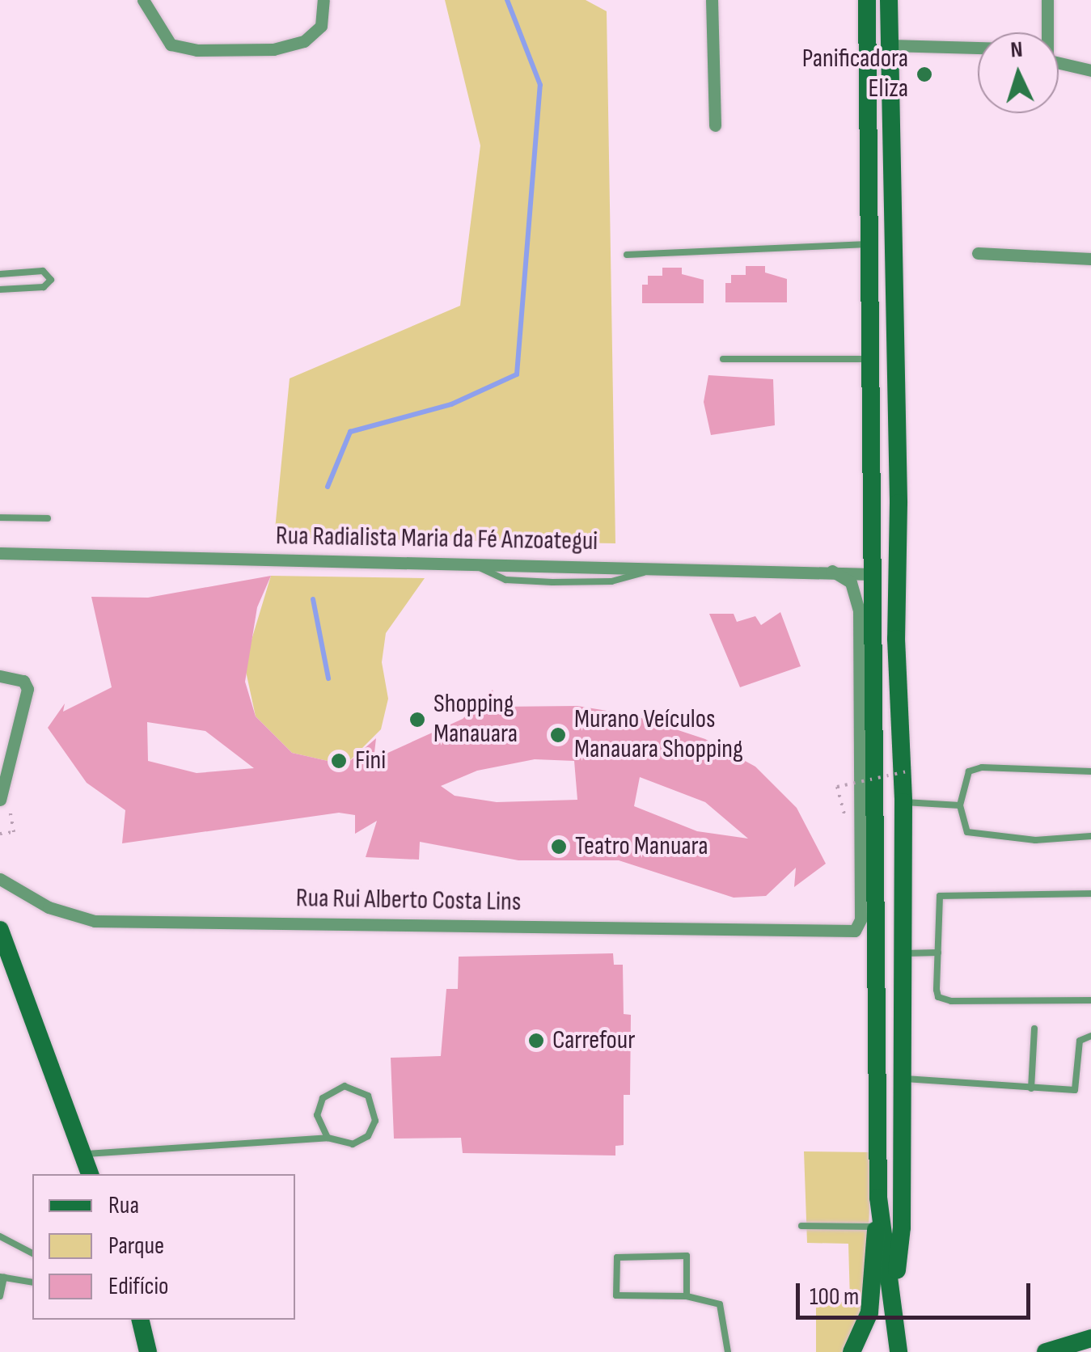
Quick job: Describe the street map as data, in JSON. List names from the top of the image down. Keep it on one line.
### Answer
{"streets":{"street":["Rua Radialista Maria da Fé Anzoategui","Rua Rui Alberto Costa Lins"]},"places":["Panificadora Eliza","Shopping Manauara","Murano Veículos Manauara Shopping","Fini","Teatro Manuara","Carrefour"],"legend":["Rua","Parque","Edifício"],"scale_bar":"100 m","north":"top"}
